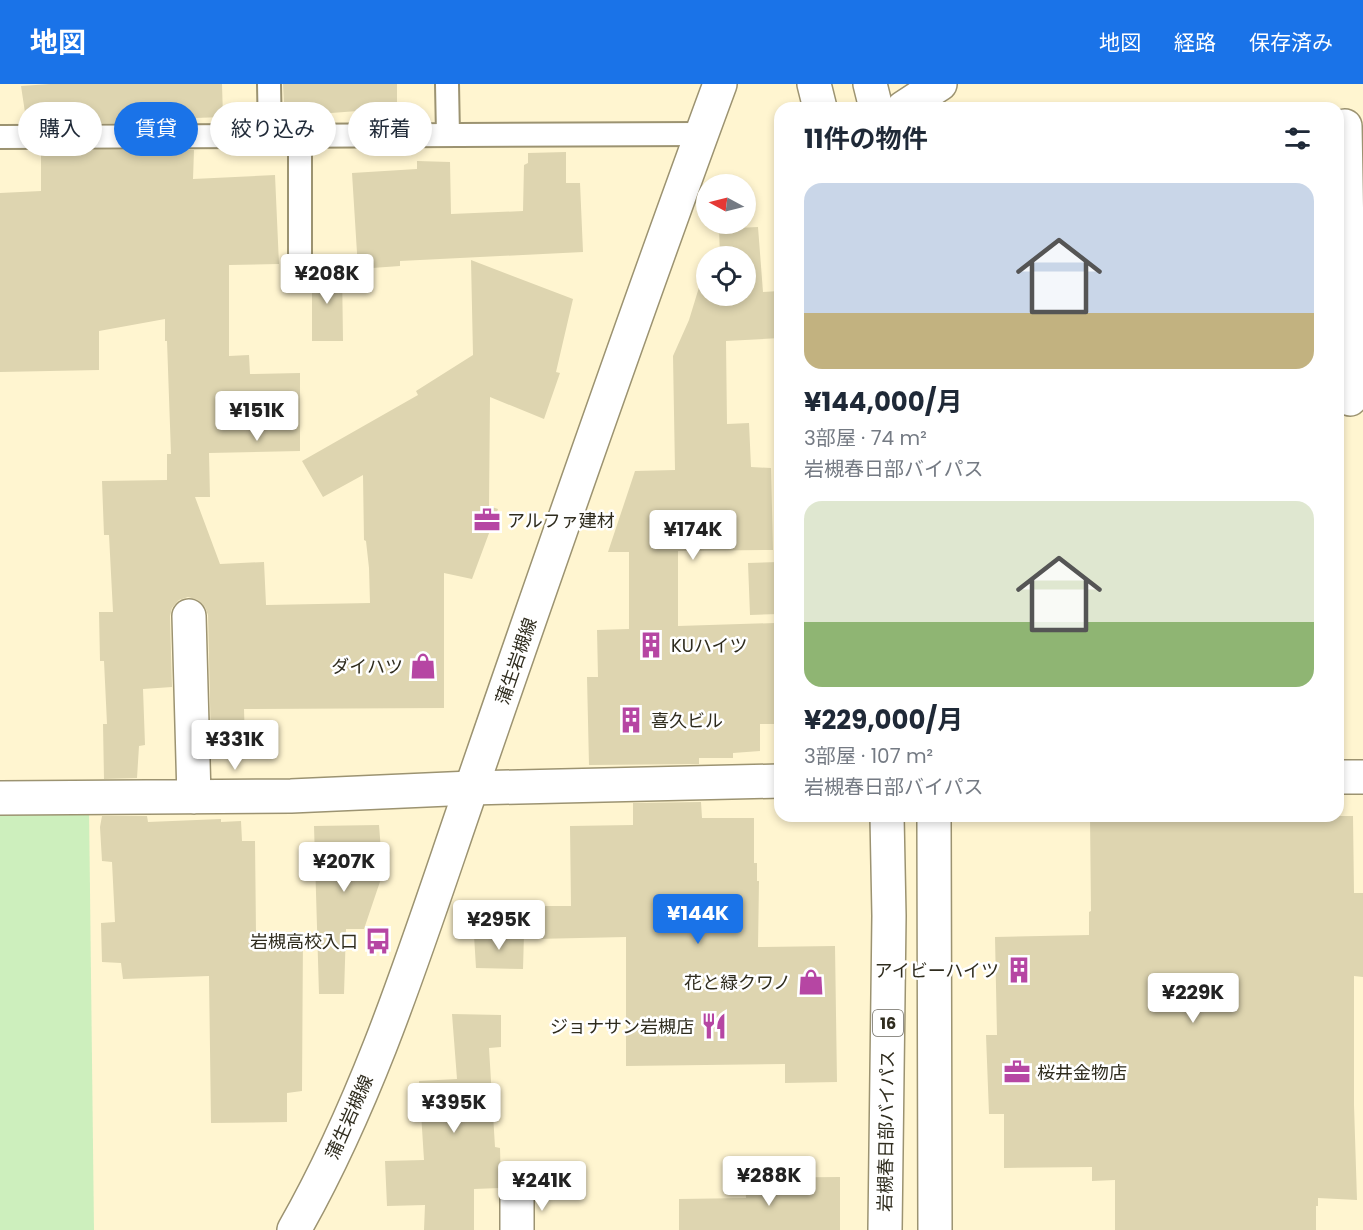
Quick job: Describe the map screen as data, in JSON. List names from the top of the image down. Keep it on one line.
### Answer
{"streets":{"main road":["蒲生岩槻線","16","岩槻春日部バイパス"]},"places":{"office":["アルファ建材","桜井金物店"],"building":["KUハイツ","喜久ビル","アイビーハイツ"],"shop":["ダイハツ","花と緑クワノ"],"bus stop":["岩槻高校入口"],"restaurant":["ジョナサン岩槻店"]},"north":"left","page":{"header":"地図","nav":["地図","経路","保存済み"],"chip":["購入","賃貸","絞り込み","新着"],"heading":"11件の物件","list":[{"name":"¥144,000/月","note":"3部屋 · 74 m² · 岩槻春日部バイパス"},{"name":"¥229,000/月","note":"3部屋 · 107 m² · 岩槻春日部バイパス"}],"price":["¥208K","¥151K","¥174K","¥331K","¥207K","¥144K","¥295K","¥229K","¥395K","¥288K","¥241K"]}}
